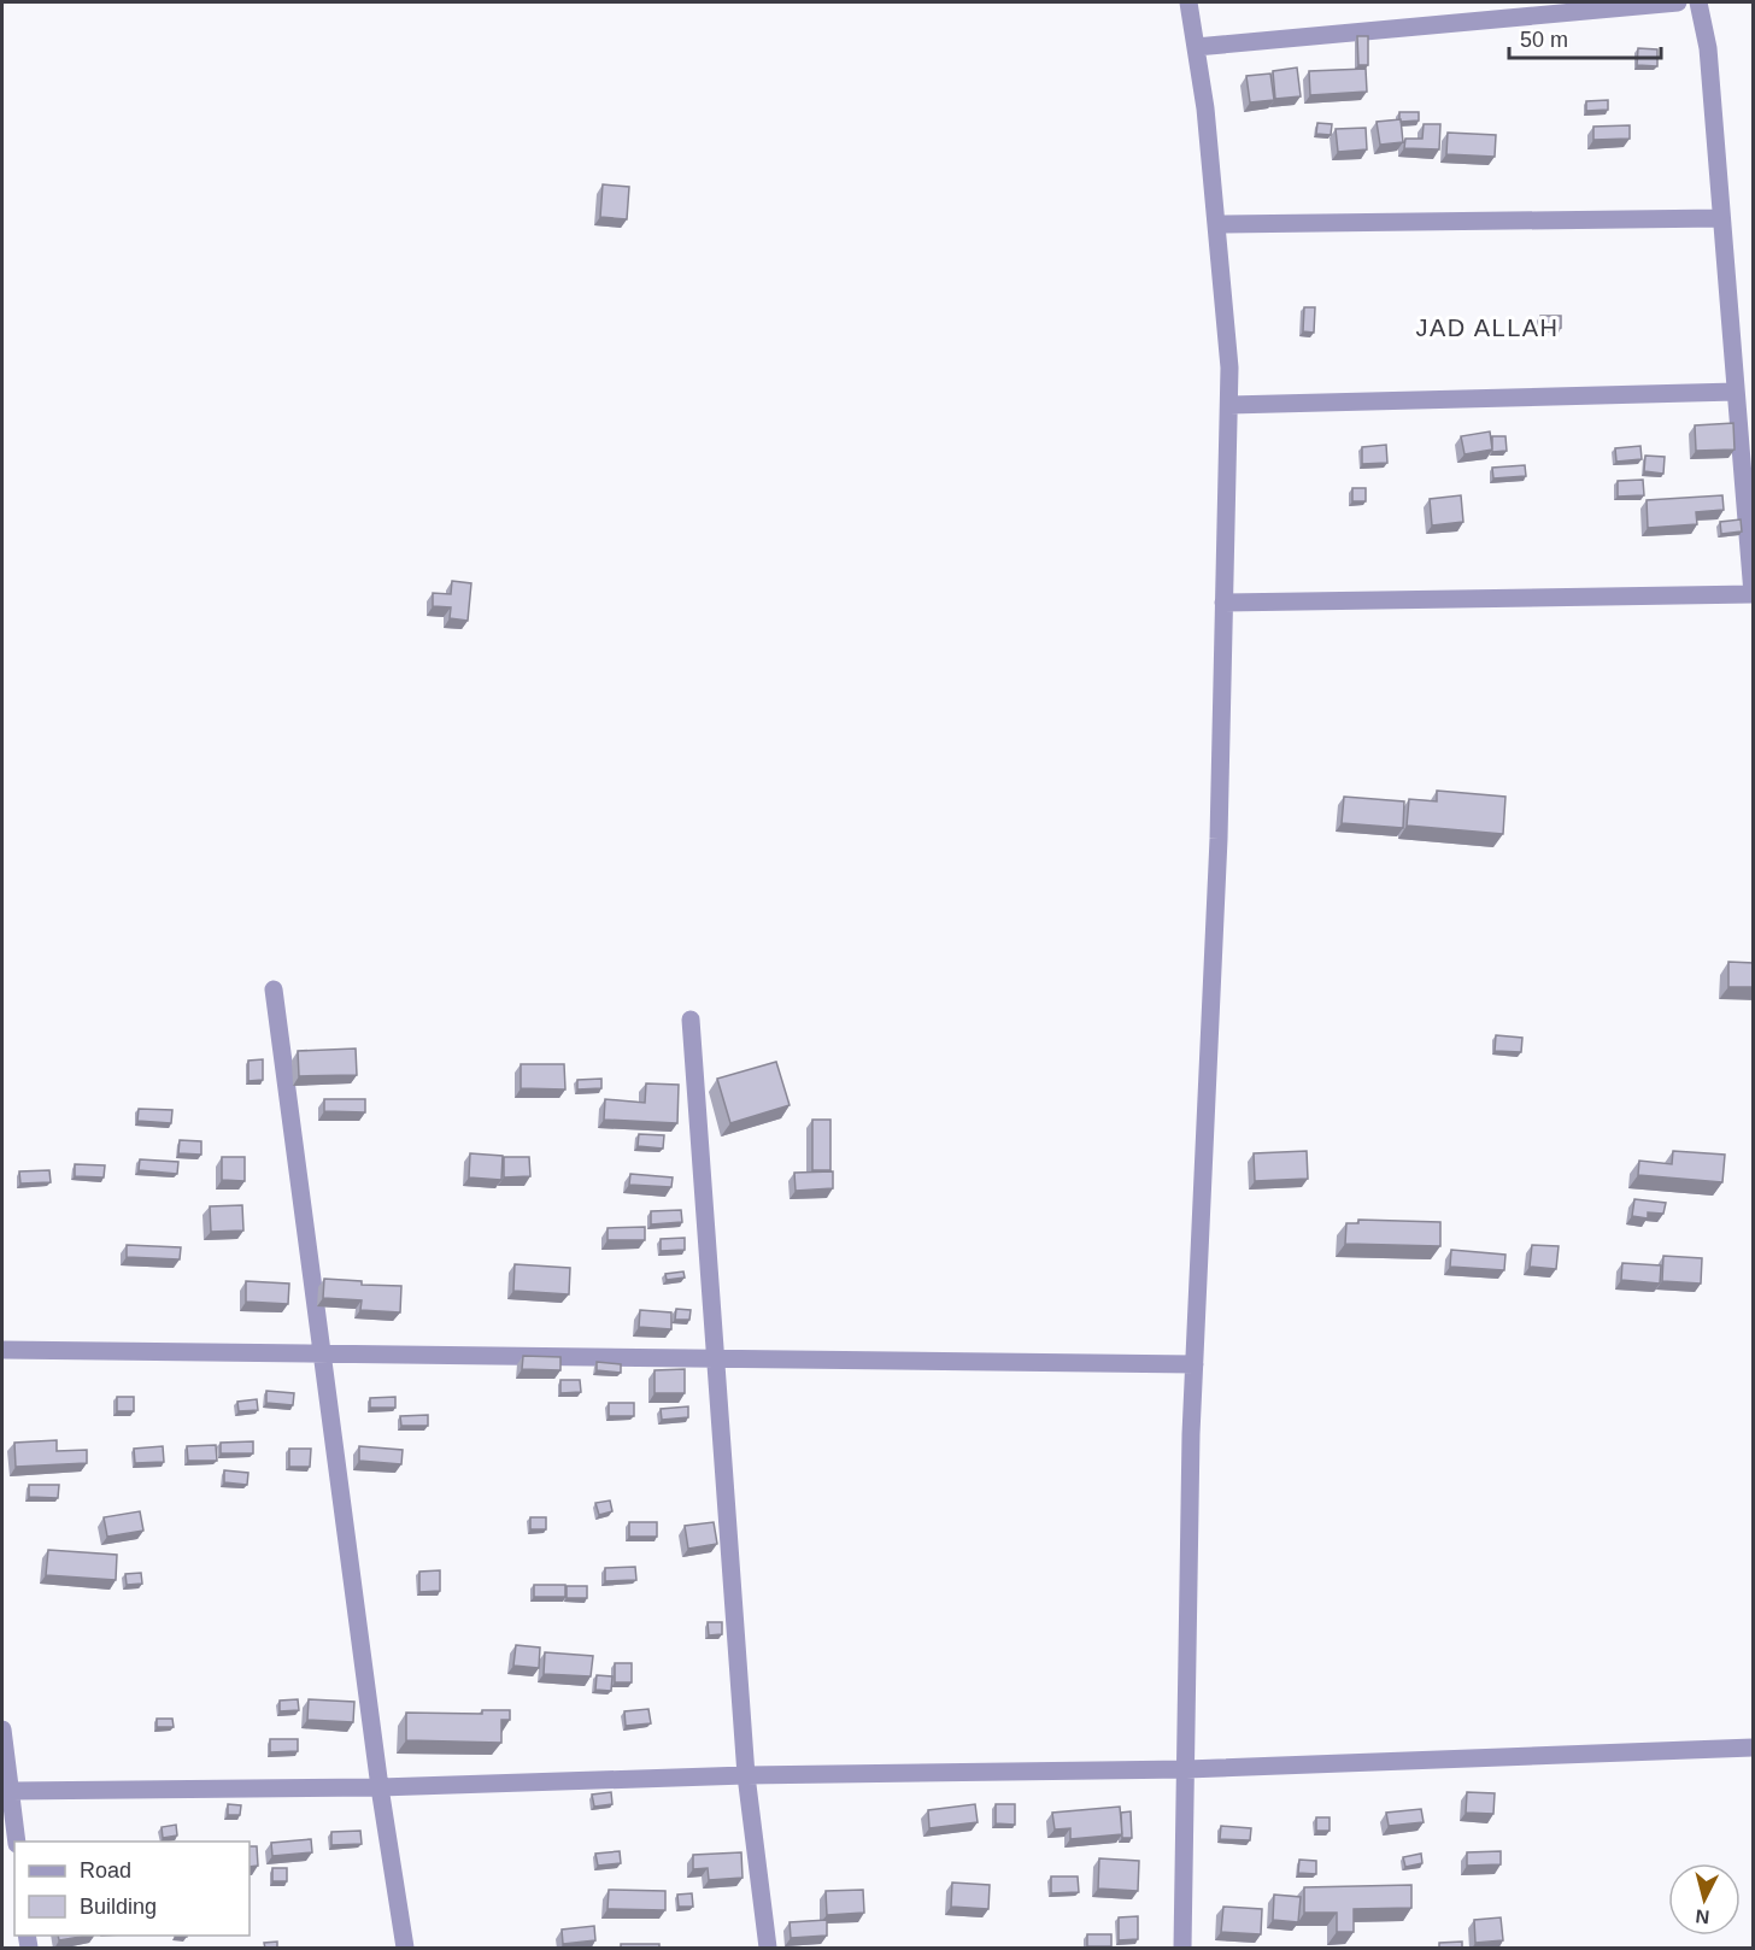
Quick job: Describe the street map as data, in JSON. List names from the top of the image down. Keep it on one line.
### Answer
{"districts":["JAD ALLAH"],"legend":["Road","Building"],"scale_bar":"50 m","north":"bottom"}
